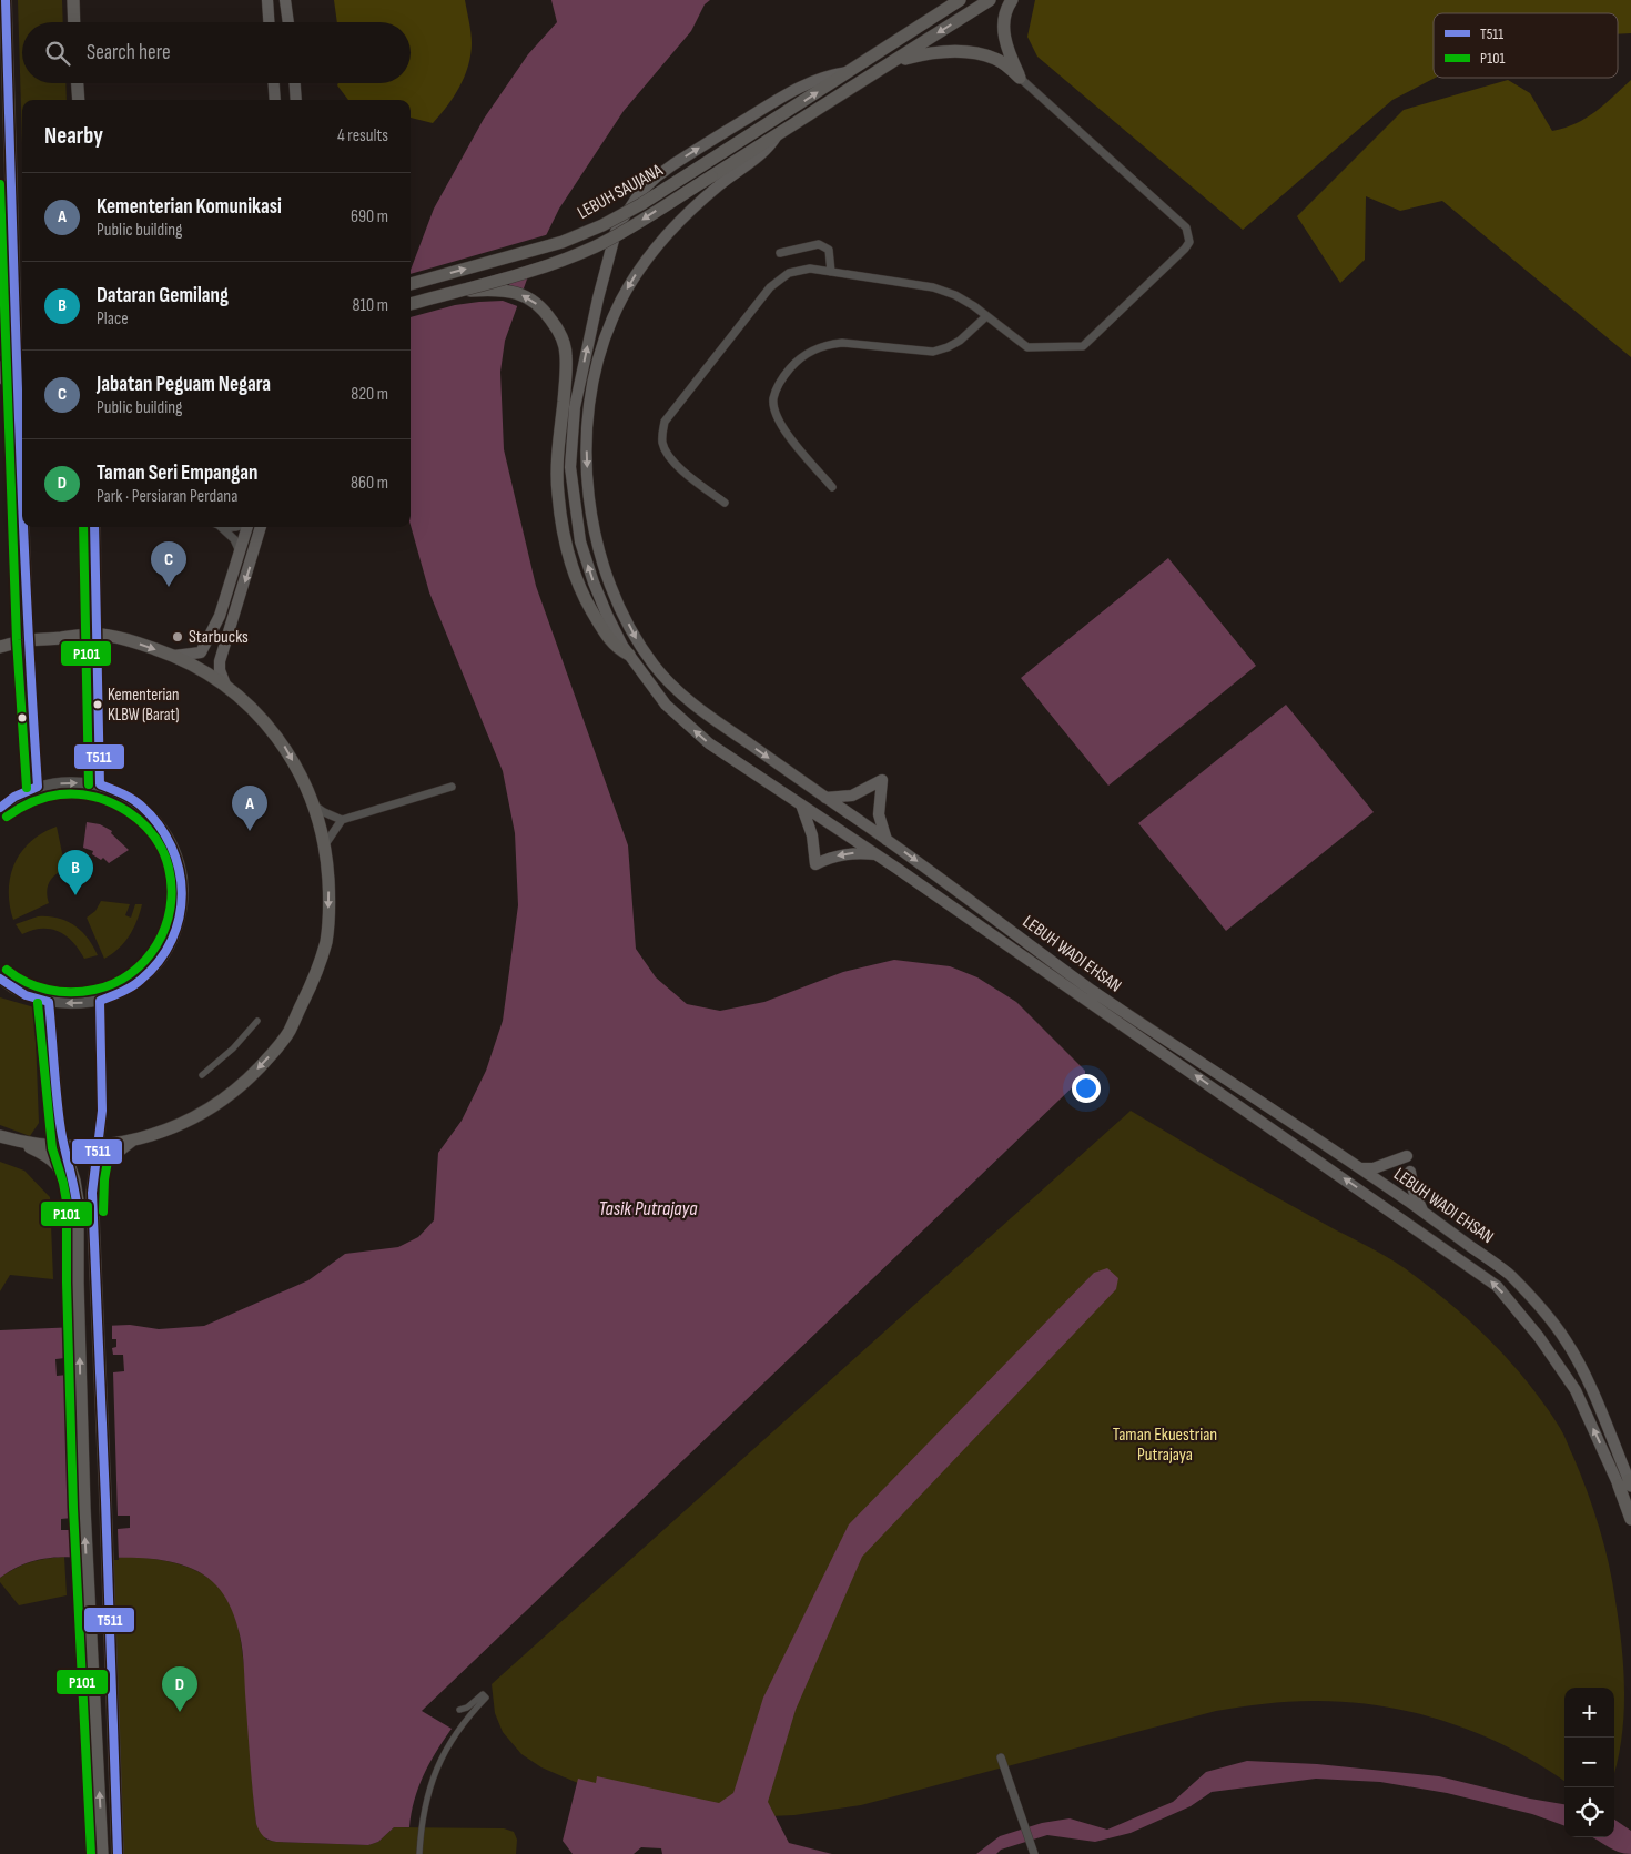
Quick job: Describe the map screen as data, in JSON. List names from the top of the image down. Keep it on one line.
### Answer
{"streets":{"main road":["LEBUH SAUJANA","LEBUH WADI EHSAN"]},"crossings":[["LEBUH SAUJANA","LEBUH WADI EHSAN"]],"water":["Tasik Putrajaya"],"parks":["Taman Ekuestrian Putrajaya"],"places":["Starbucks","Kementerian KLBW (Barat)"],"lines":["transit line T511","transit line P101"],"legend":["T511","P101"],"page":{"search":"Search here","heading":["Nearby","4 results"],"list":[{"mark":"A","name":"Kementerian Komunikasi","note":"Public building","value":"690 m"},{"mark":"B","name":"Dataran Gemilang","note":"Place","value":"810 m"},{"mark":"C","name":"Jabatan Peguam Negara","note":"Public building","value":"820 m"},{"mark":"D","name":"Taman Seri Empangan","note":"Park · Persiaran Perdana","value":"860 m"}],"pins":["C","A","B","D"],"map_buttons":["+","−"]}}
